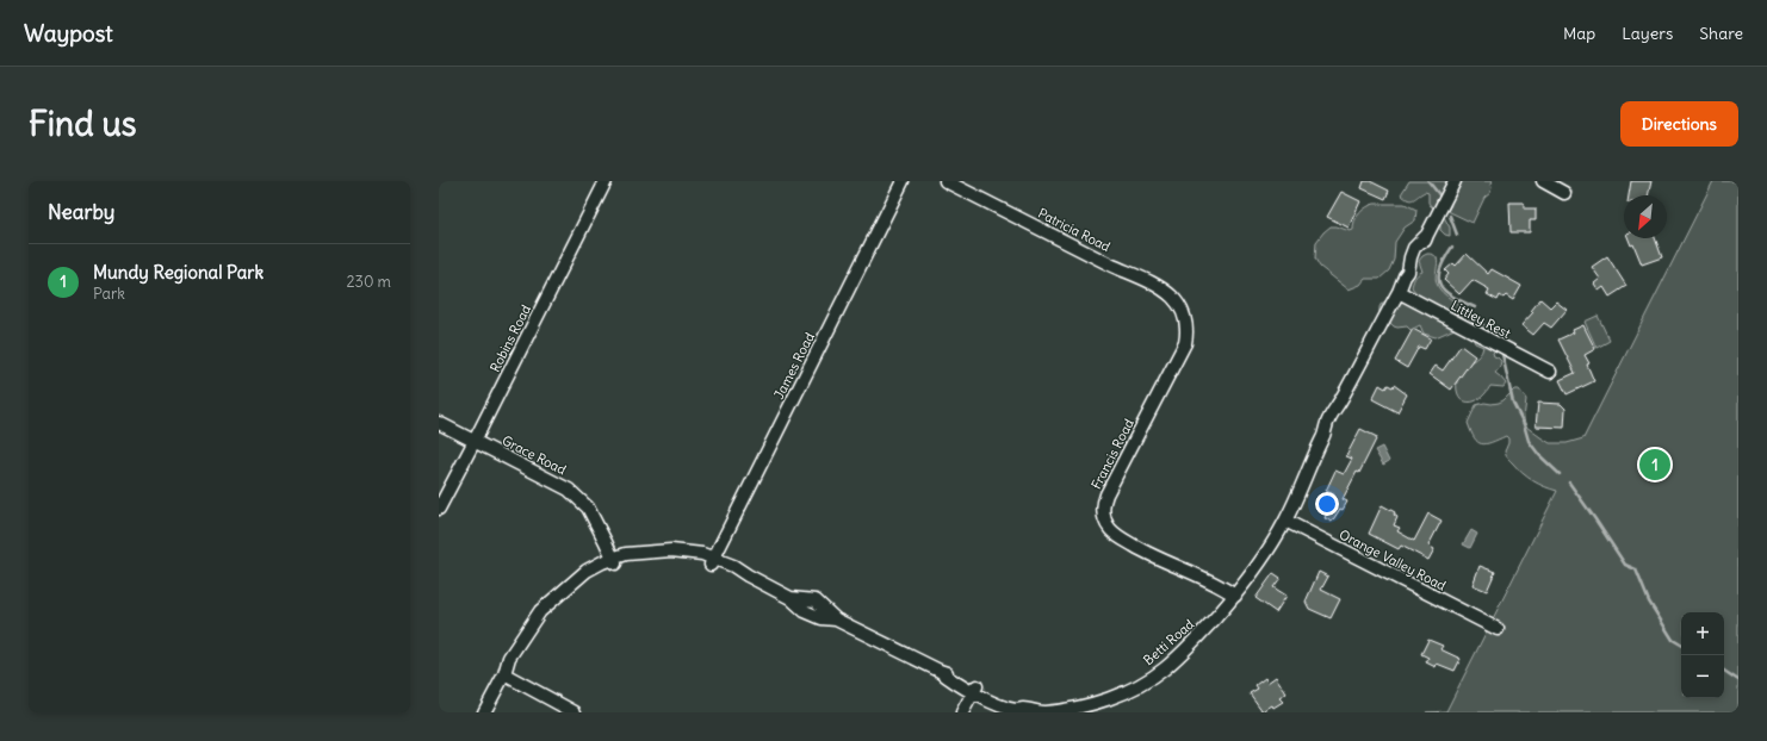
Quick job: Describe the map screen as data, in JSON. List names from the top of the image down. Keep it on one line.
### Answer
{"streets":{"street":["Patricia Road","Littley Rest","Robins Road","James Road","Francis Road","Grace Road","Orange Valley Road","Betti Road"]},"crossings":[["Patricia Road","Francis Road"],["Robins Road","Grace Road"],["James Road","Betti Road"],["Francis Road","Betti Road"],["Grace Road","Betti Road"],["Orange Valley Road","Betti Road"]],"north":"bottom left","page":{"header":"Waypost","nav":["Map","Layers","Share"],"buttons":"Directions","title":"Find us","heading":"Nearby","list":[{"mark":"1","name":"Mundy Regional Park","note":"Park","value":"230 m"}],"pins":"1","map_buttons":["+","−"]}}
